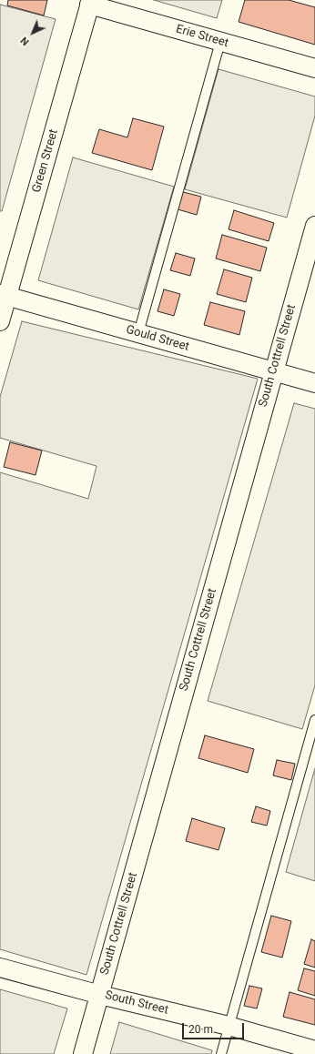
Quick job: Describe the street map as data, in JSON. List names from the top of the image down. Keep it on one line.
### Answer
{"streets":{"street":["Erie Street","Green Street","Gould Street","South Cottrell Street","South Street"]},"crossings":[["Erie Street","Green Street"],["Green Street","Gould Street"],["Gould Street","South Cottrell Street"],["South Cottrell Street","South Street"]],"scale_bar":"20 m","north":"bottom left"}
